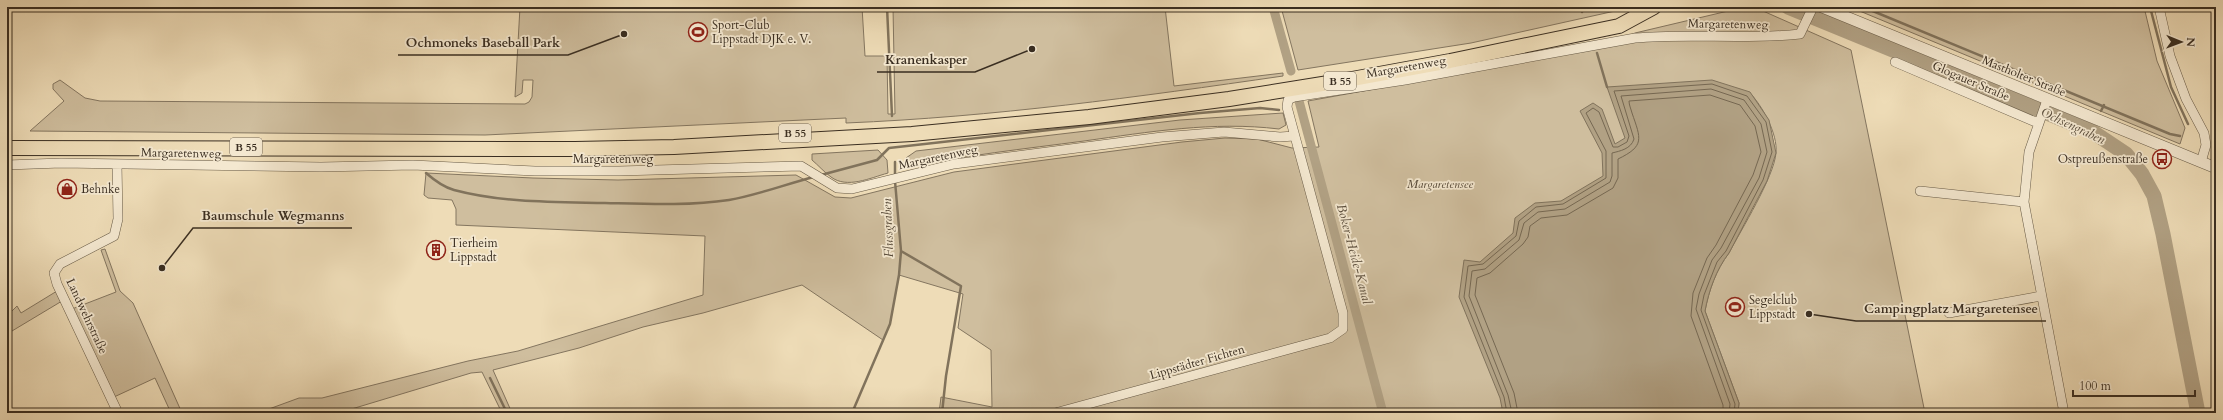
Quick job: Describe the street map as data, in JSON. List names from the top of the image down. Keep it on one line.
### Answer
{"streets":{"main road":["B 55"],"street":["Margaretenweg","Mastholter Straße","Glogauer Straße","Landwehrstraße","Lippstädter Fichten"]},"crossings":[["Margaretenweg","Mastholter Straße"],["Margaretenweg","Landwehrstraße"],["Margaretenweg","Lippstädter Fichten"]],"water":["Ochsengraben","Flussgraben","Boker-Heide-Kanal"],"parks":["Margaretensee"],"places":{"sports":["Sport-Club Lippstadt DJK e. V.","Segelclub Lippstadt"],"other":["Ochmoneks Baseball Park","Kranenkasper","Baumschule Wegmanns","Campingplatz Margaretensee"],"bus stop":["Ostpreußenstraße"],"shop":["Behnke"],"building":["Tierheim Lippstadt"]},"scale_bar":"100 m","north":"right"}
